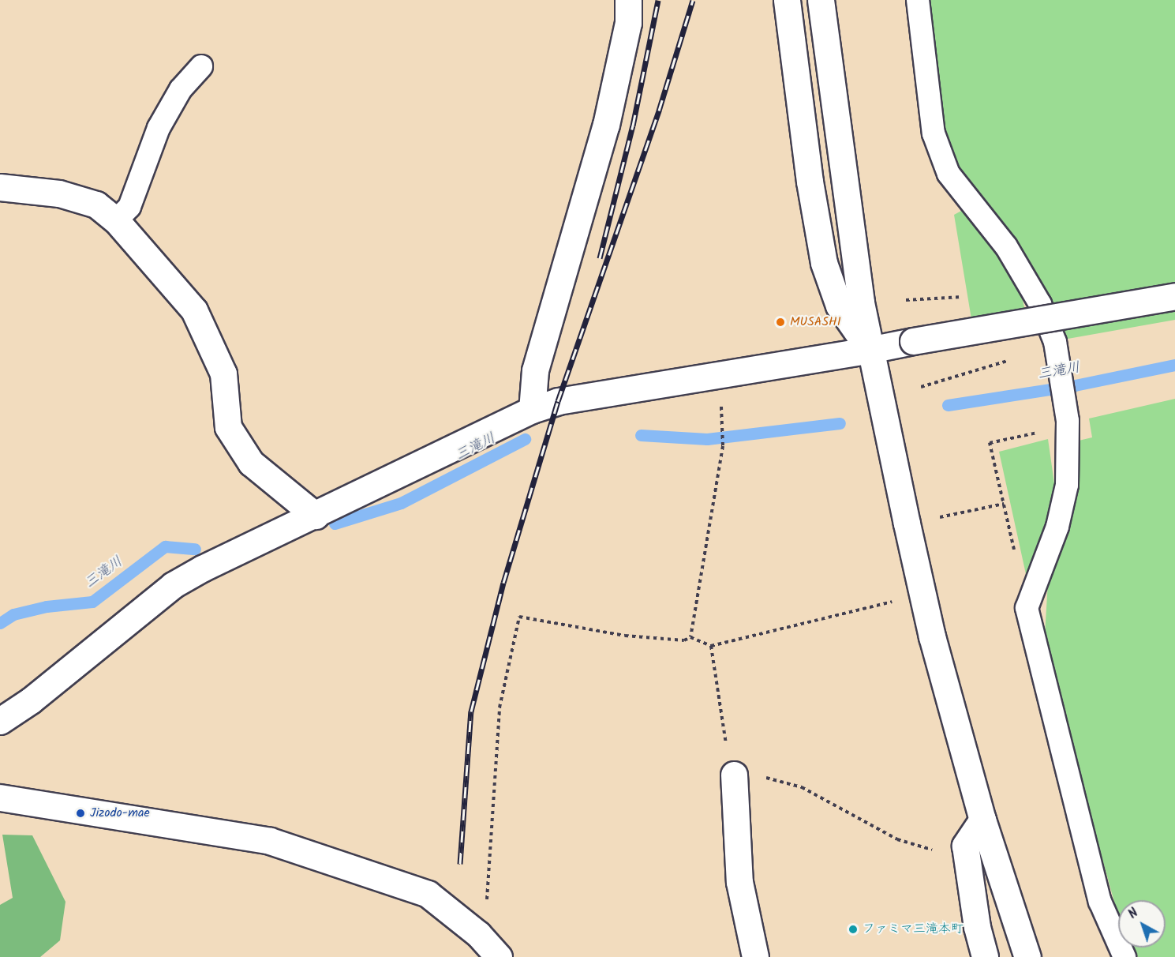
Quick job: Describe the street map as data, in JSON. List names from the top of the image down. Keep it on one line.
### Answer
{"water":["三滝川"],"places":["MUSASHI","Jizodo-mae","ファミマ三滝本町"],"north":"top left"}
